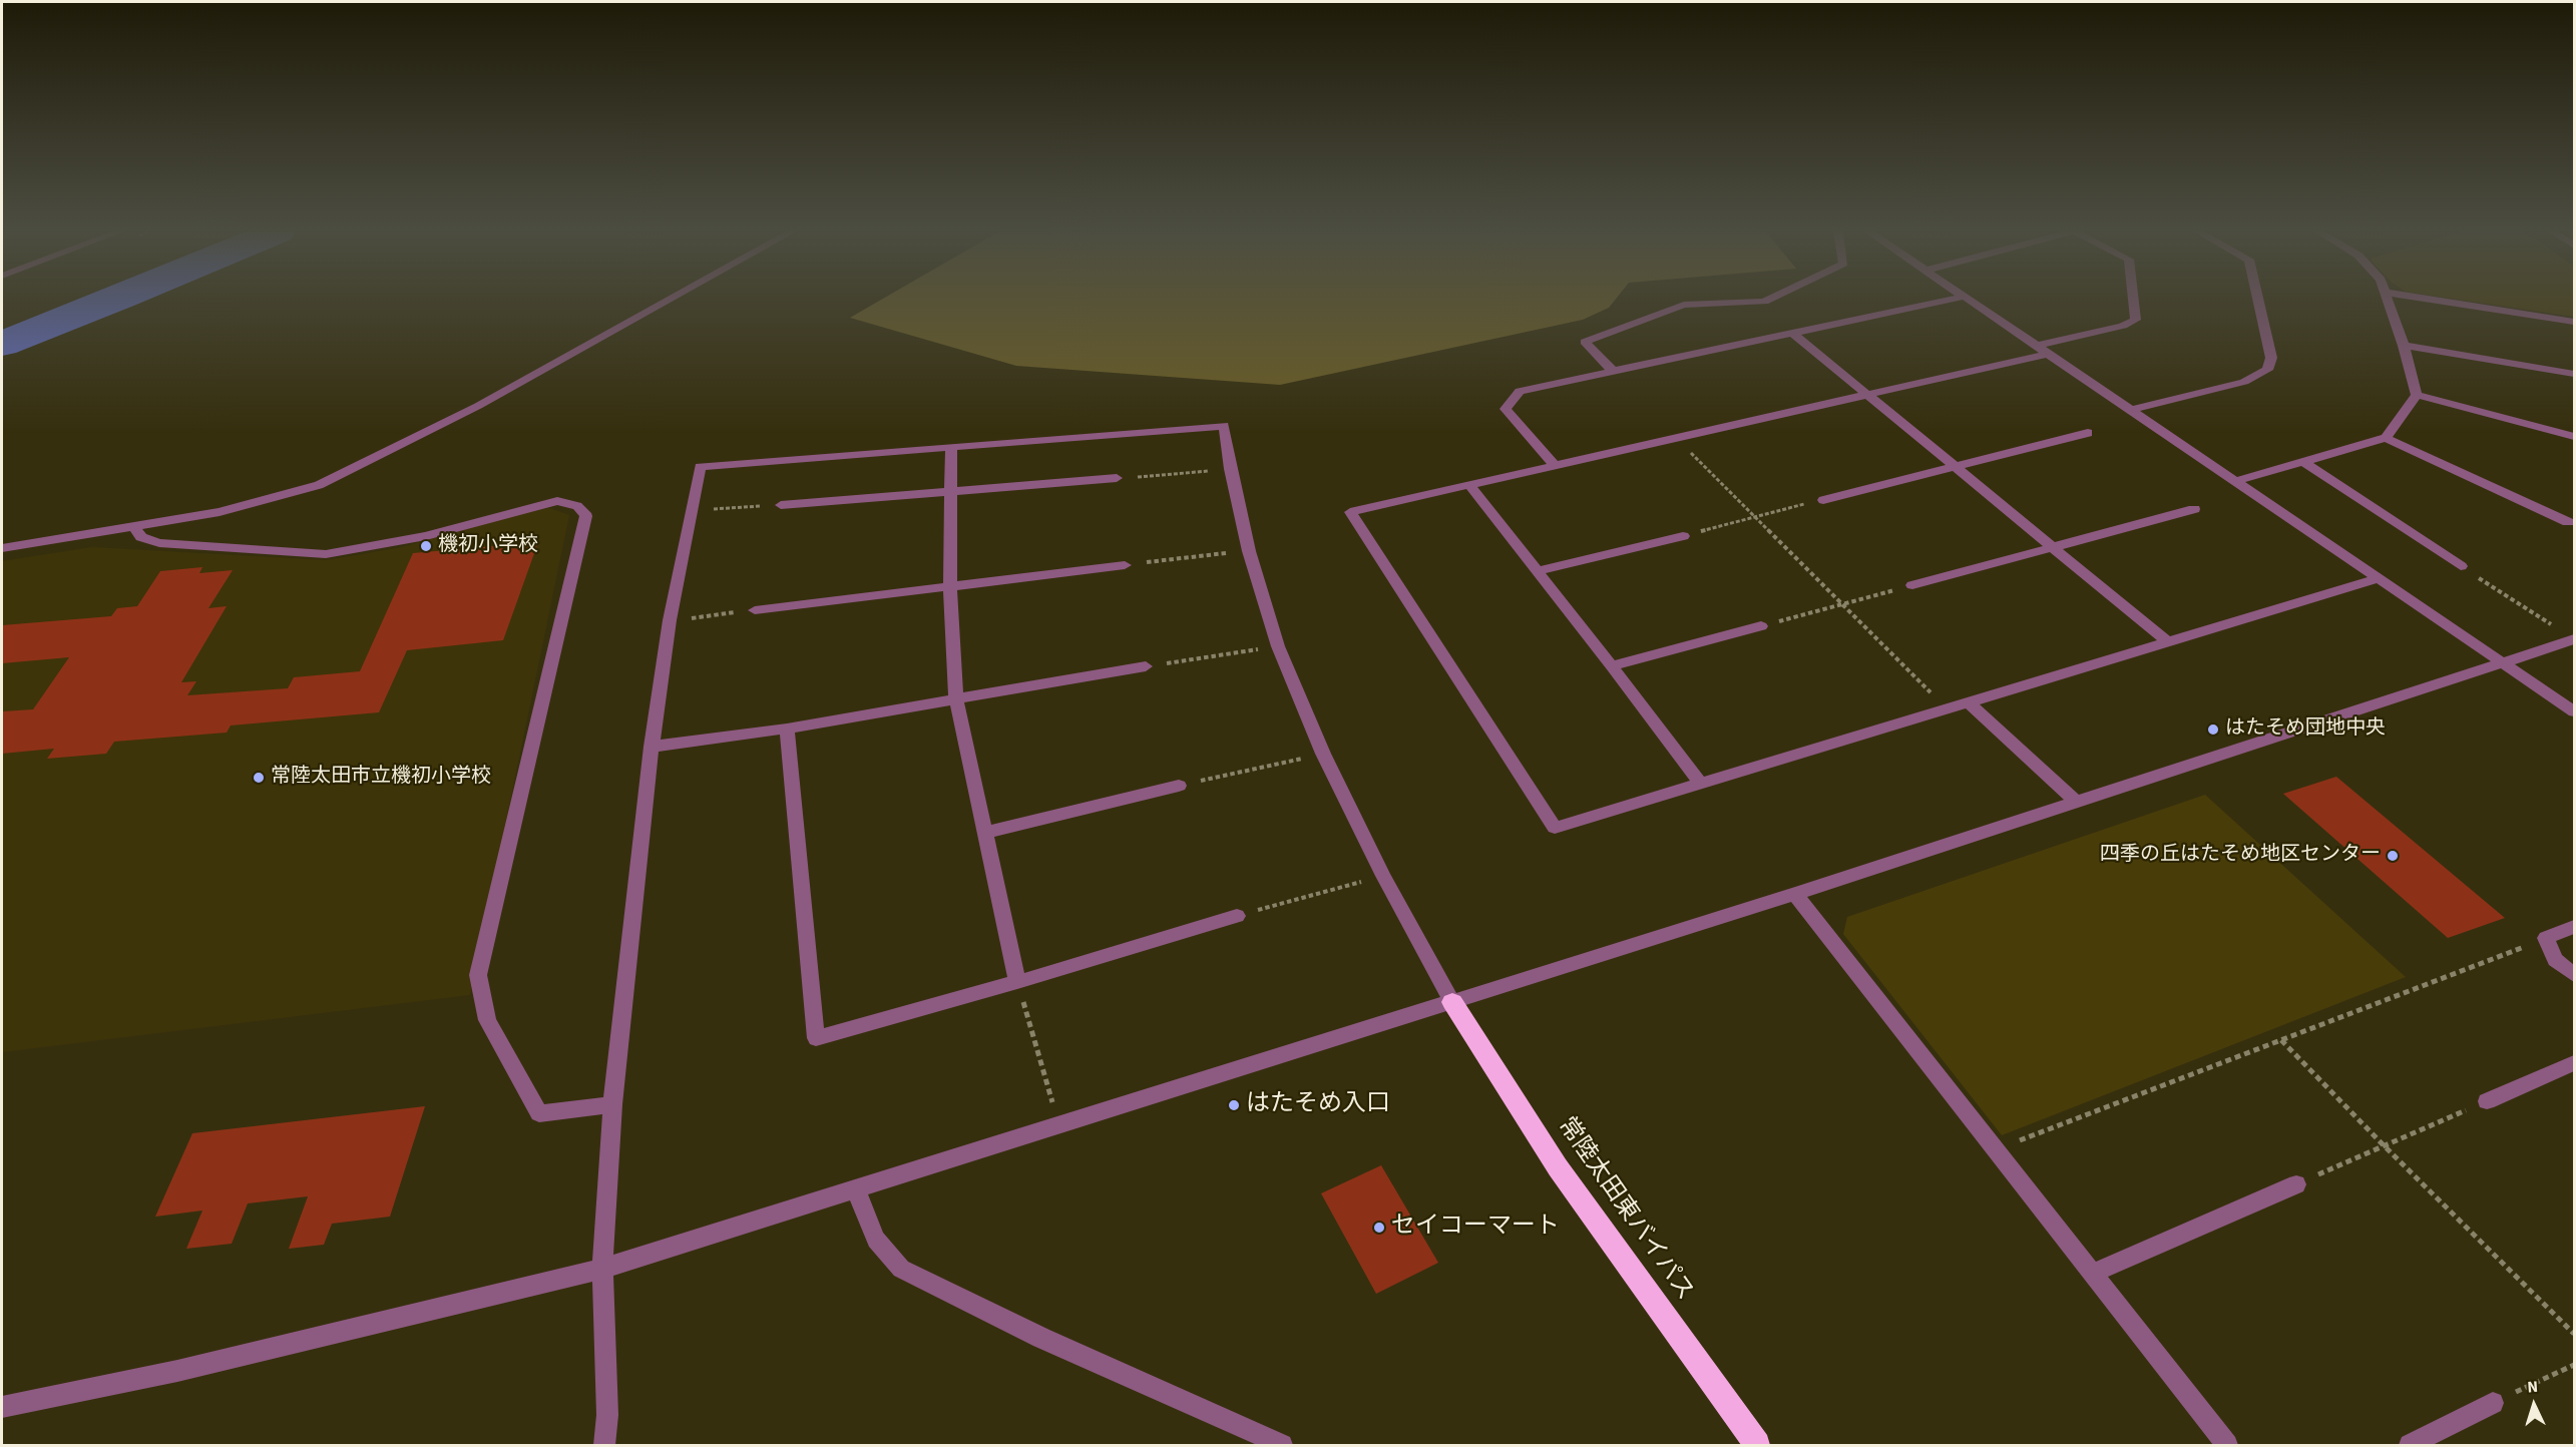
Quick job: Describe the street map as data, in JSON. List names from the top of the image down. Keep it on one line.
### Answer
{"streets":{"highway":["常陸太田東バイパス"]},"places":["機初小学校","はたそめ団地中央","常陸太田市立機初小学校","四季の丘はたそめ地区センター","はたそめ入口","セイコーマート"],"north":"top"}
